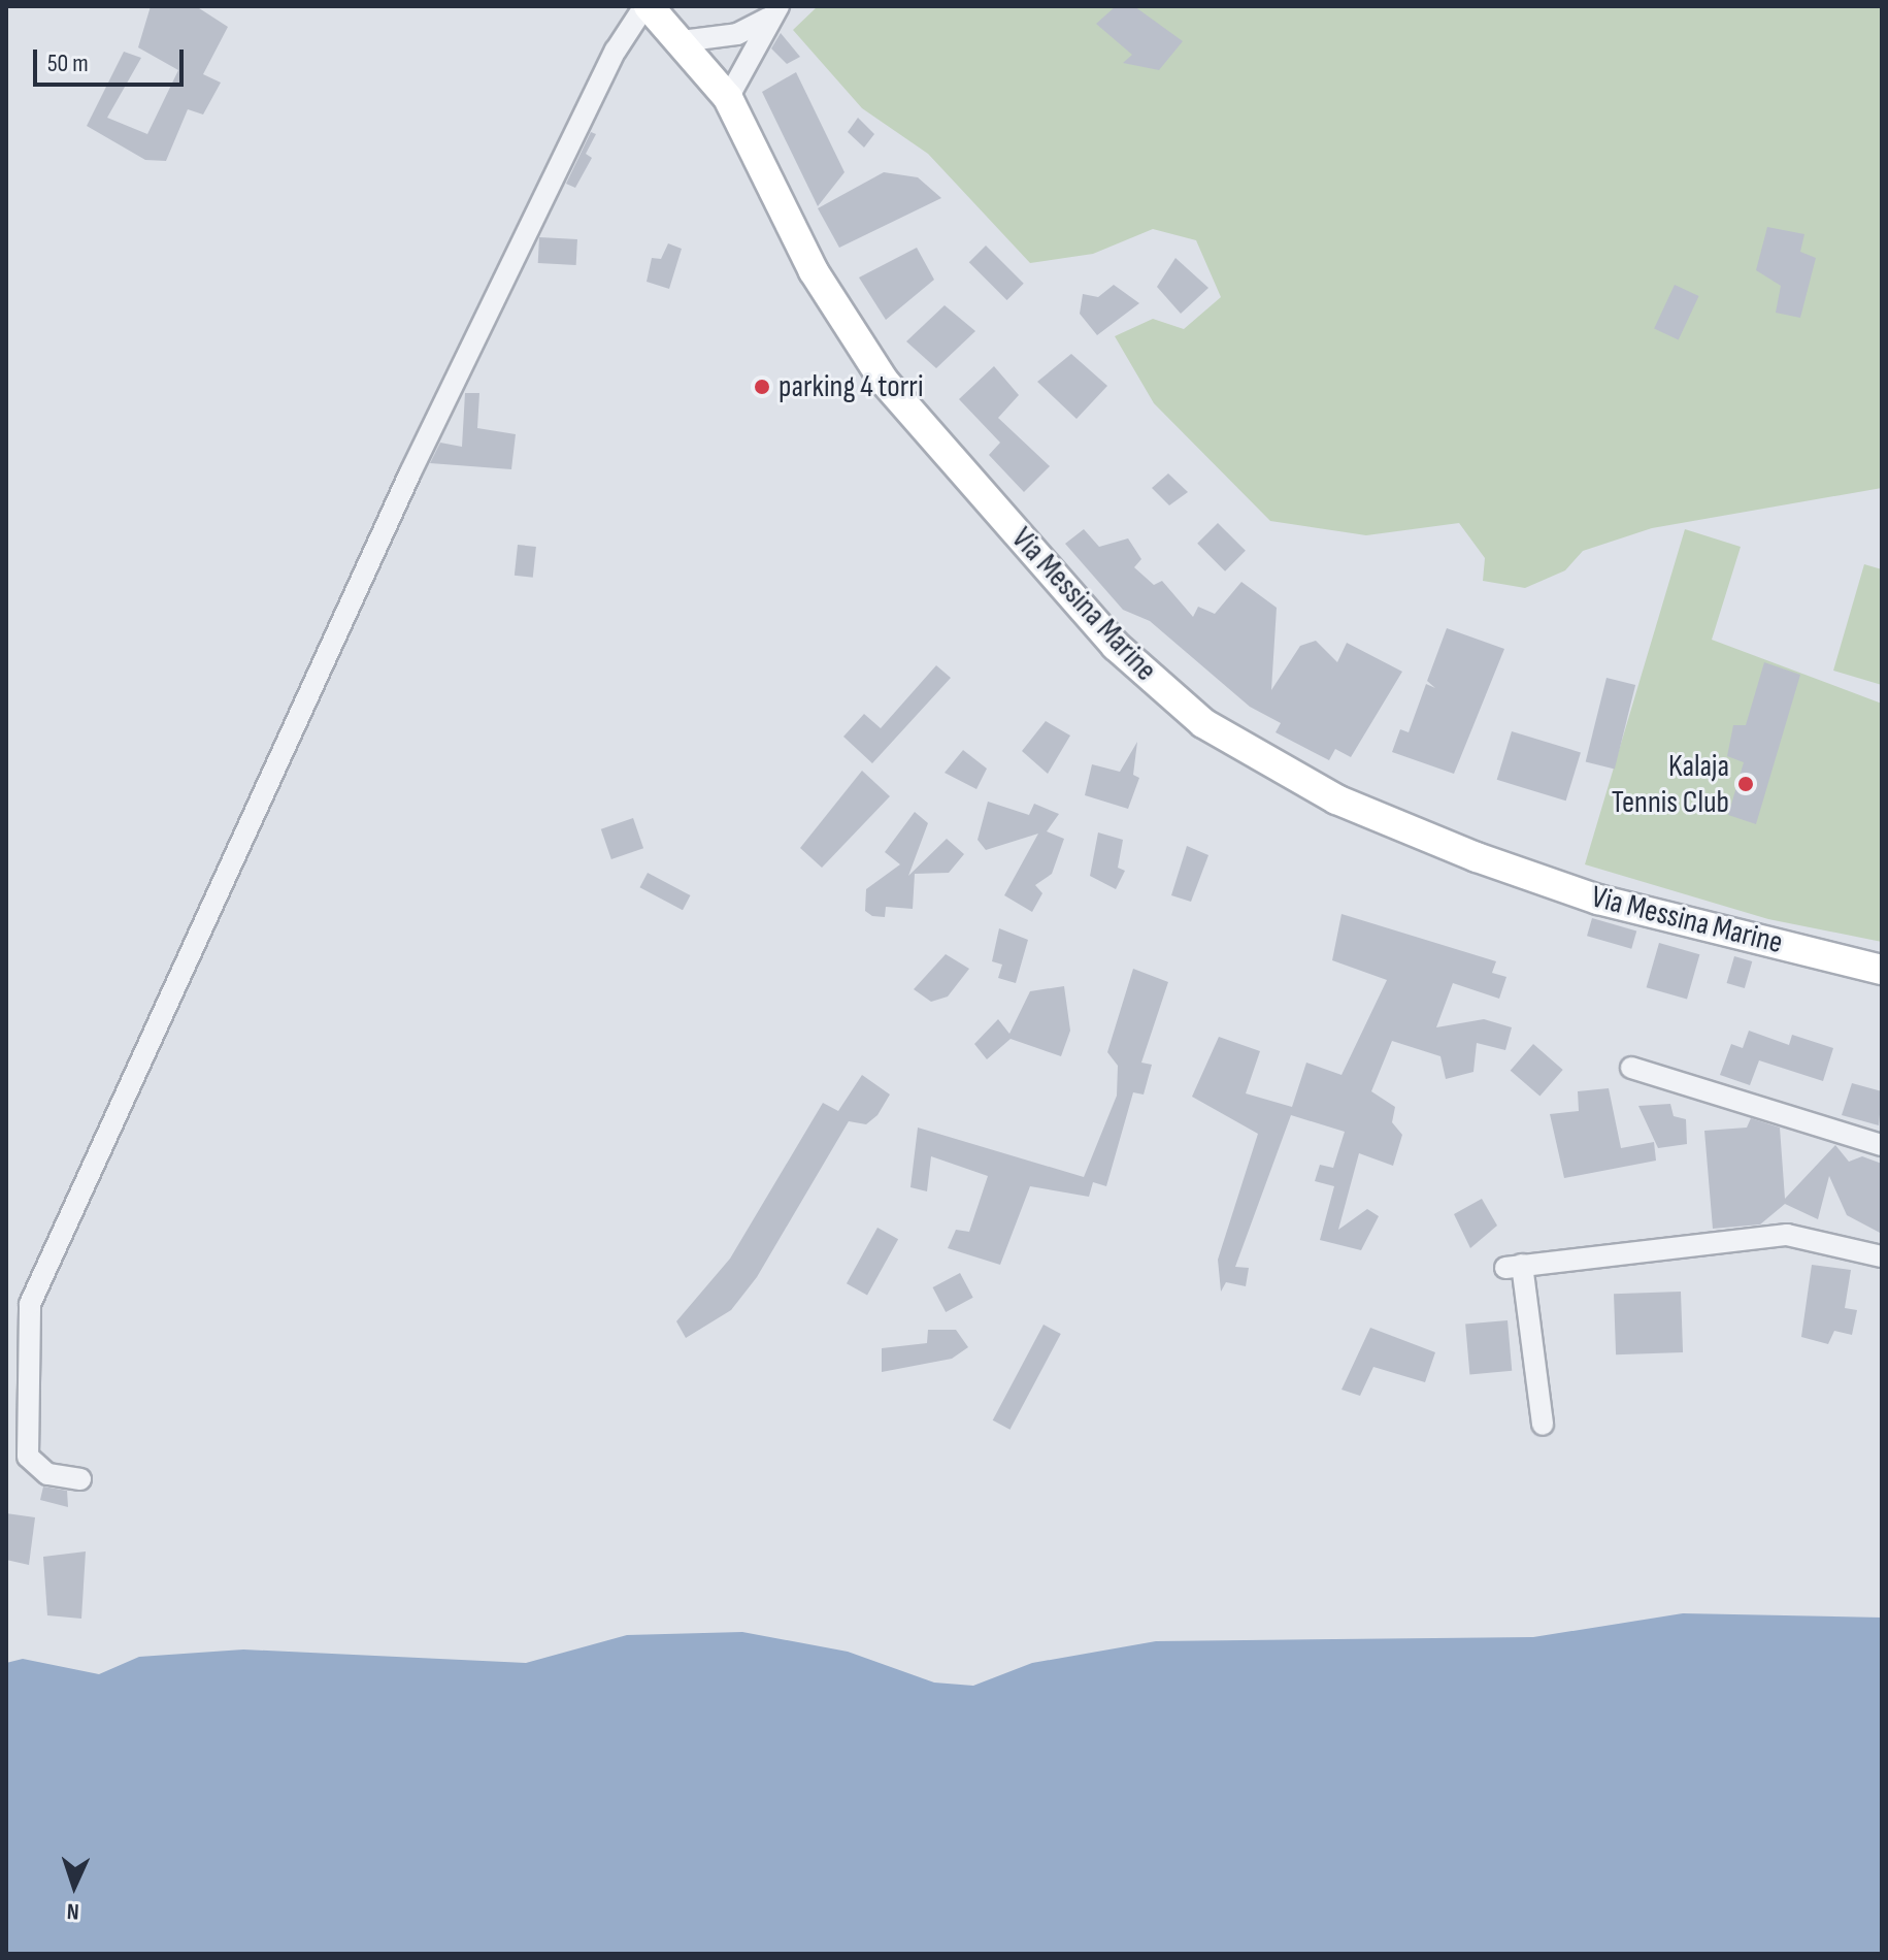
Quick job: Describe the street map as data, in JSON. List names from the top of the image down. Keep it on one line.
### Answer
{"streets":{"main road":["Via Messina Marine"]},"places":["parking 4 torri","Kalaja Tennis Club"],"scale_bar":"50 m","north":"bottom"}
